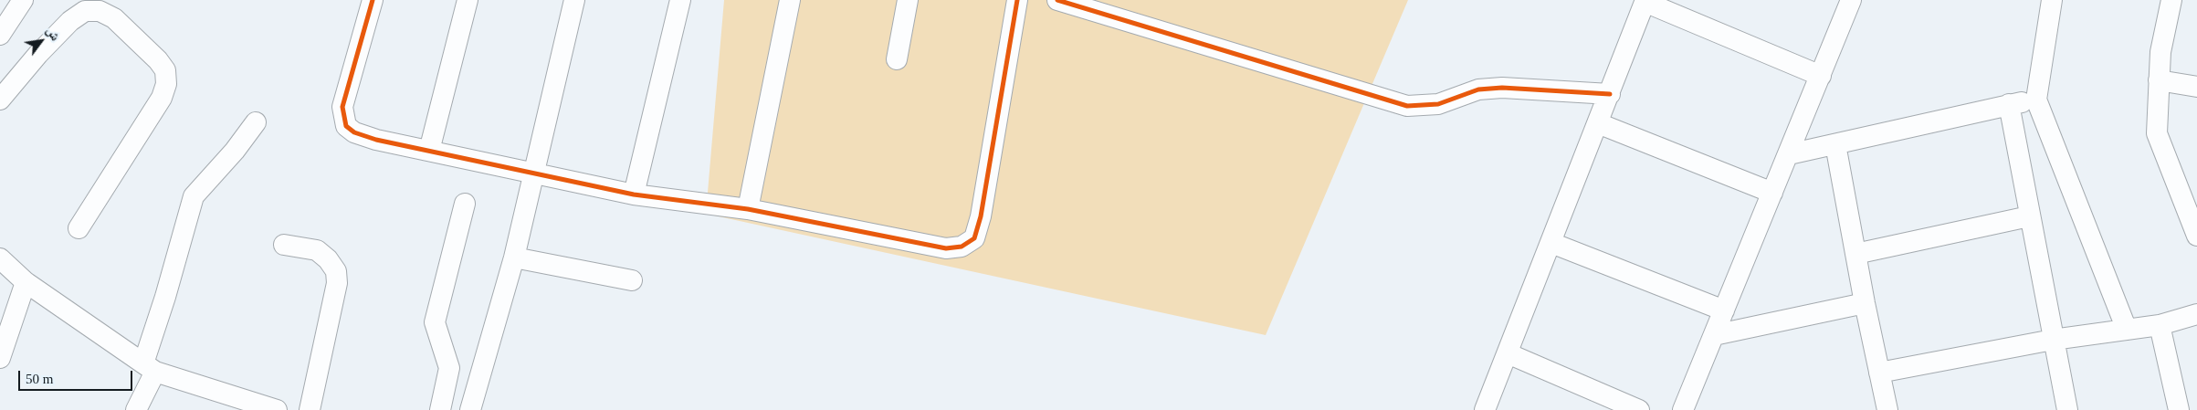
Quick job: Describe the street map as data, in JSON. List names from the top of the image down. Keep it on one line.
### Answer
{"scale_bar":"50 m","north":"top right"}
